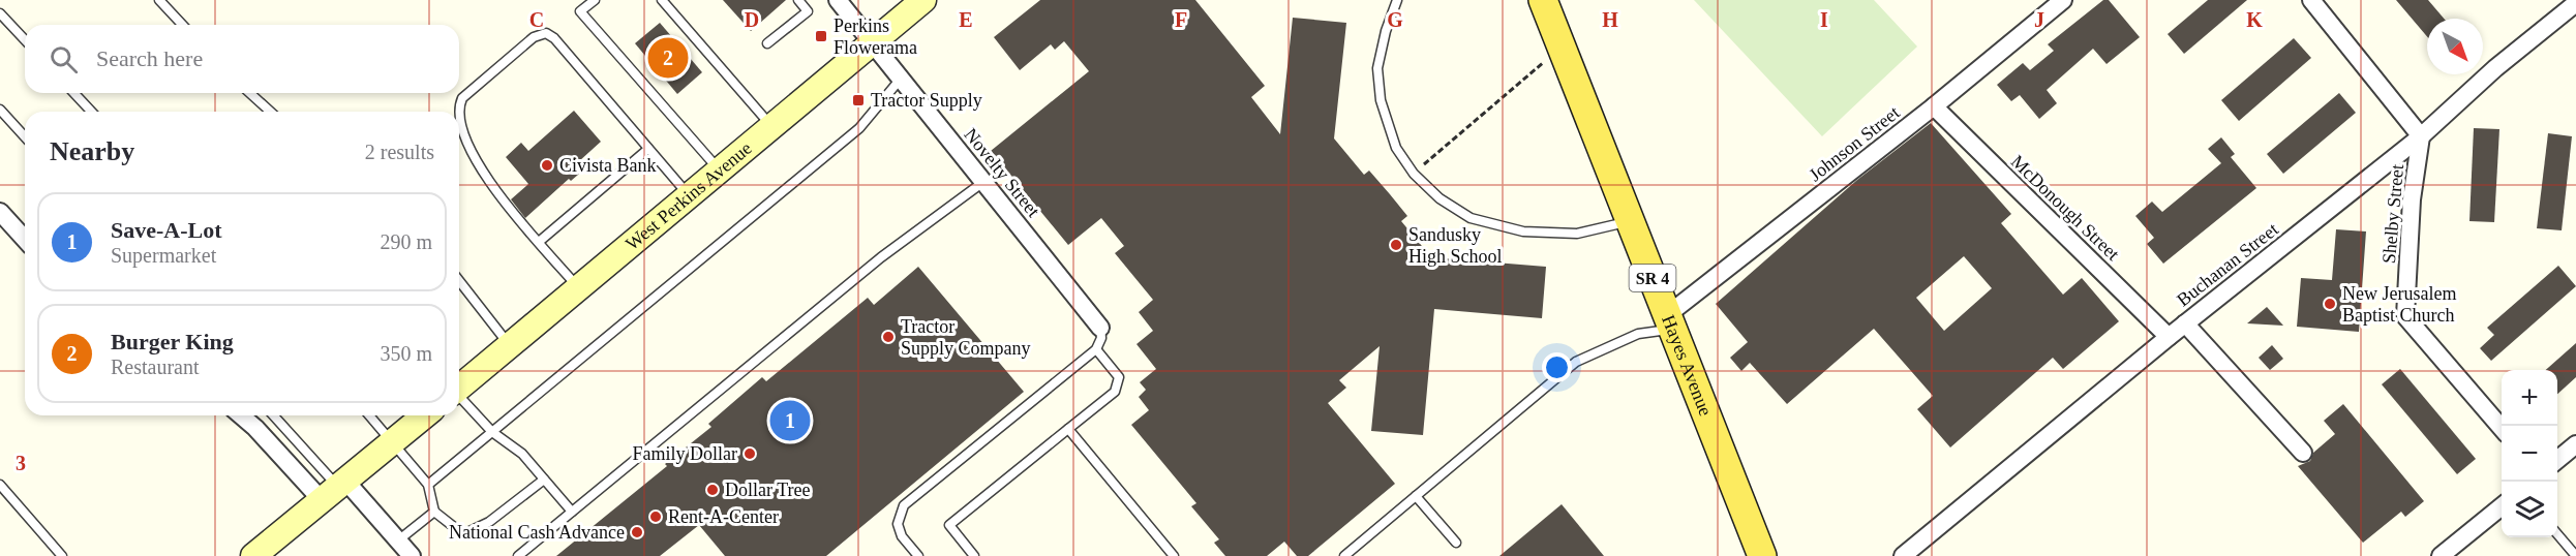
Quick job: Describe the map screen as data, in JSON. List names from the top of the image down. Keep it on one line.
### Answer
{"streets":{"main road":["West Perkins Avenue","SR 4","Hayes Avenue"],"street":["Johnson Street","Novelty Street","McDonough Street","Shelby Street","Buchanan Street"]},"crossings":[["Johnson Street","McDonough Street"],["Johnson Street","Hayes Avenue"],["Novelty Street","West Perkins Avenue"],["McDonough Street","Buchanan Street"],["Shelby Street","Buchanan Street"]],"places":{"transit":["Perkins Flowerama","Tractor Supply"],"other":["Civista Bank","Sandusky High School","New Jerusalem Baptist Church","Tractor Supply Company","Family Dollar","Dollar Tree","Rent-A-Center","National Cash Advance"]},"north":"bottom right","page":{"search":"Search here","pins":["2","1"],"heading":["Nearby","2 results"],"list":[{"mark":"1","name":"Save-A-Lot","note":"Supermarket","value":"290 m"},{"mark":"2","name":"Burger King","note":"Restaurant","value":"350 m"}],"map_buttons":["+","−"]},"grid":{"columns":["C","D","E","F","G","H","I","J","K"],"rows":["3"]}}
